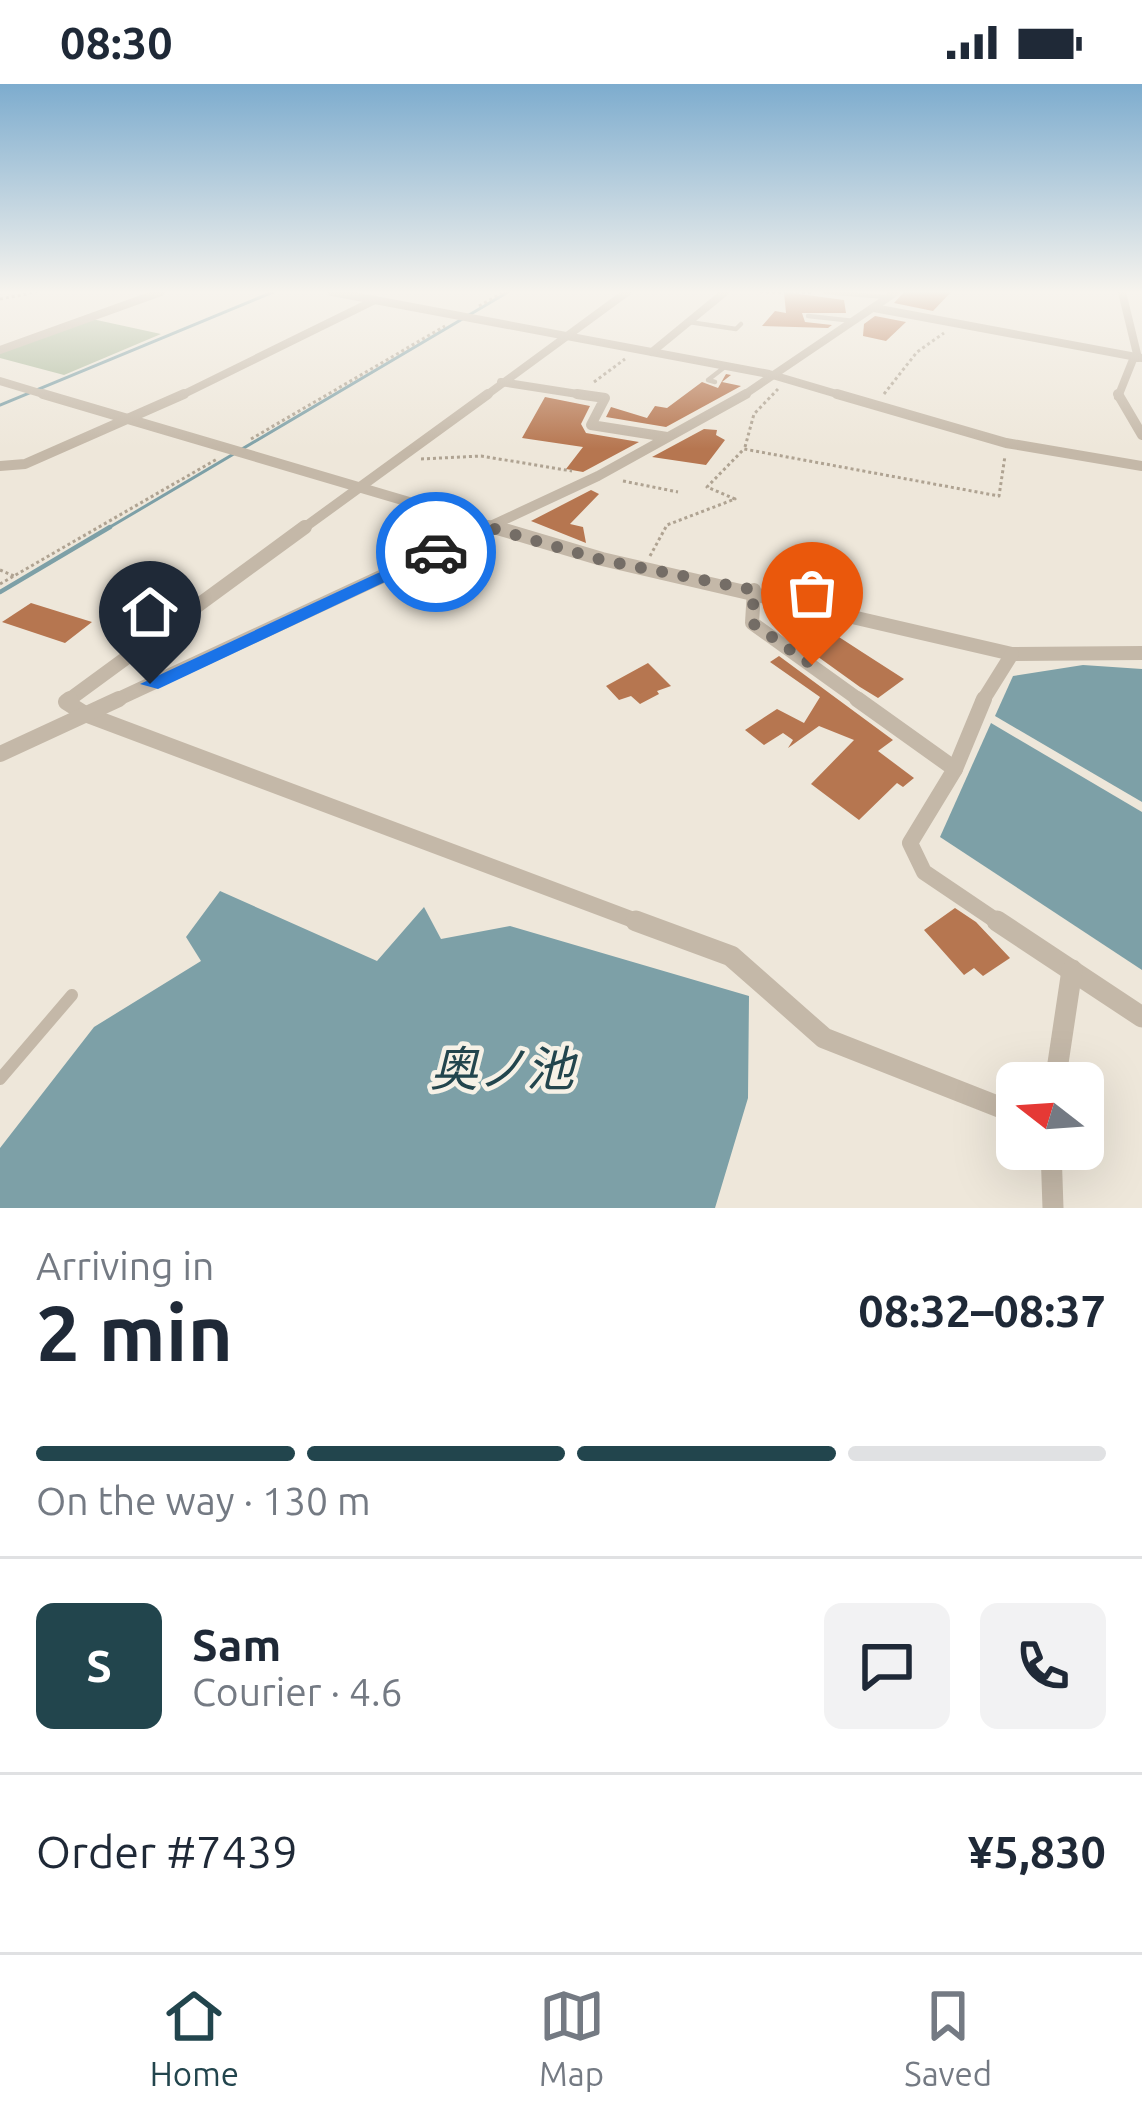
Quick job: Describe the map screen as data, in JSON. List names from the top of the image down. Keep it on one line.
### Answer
{"water":["奥ノ池"],"north":"left","page":{"status":"08:30","heading":["2 min","Arriving in","08:32–08:37"],"panel":["Sam","Courier · 4.6","Order #7439","¥5,830"],"bar":"On the way · 130 m","round":"S","tabs":["Home","Map","Saved"]}}
